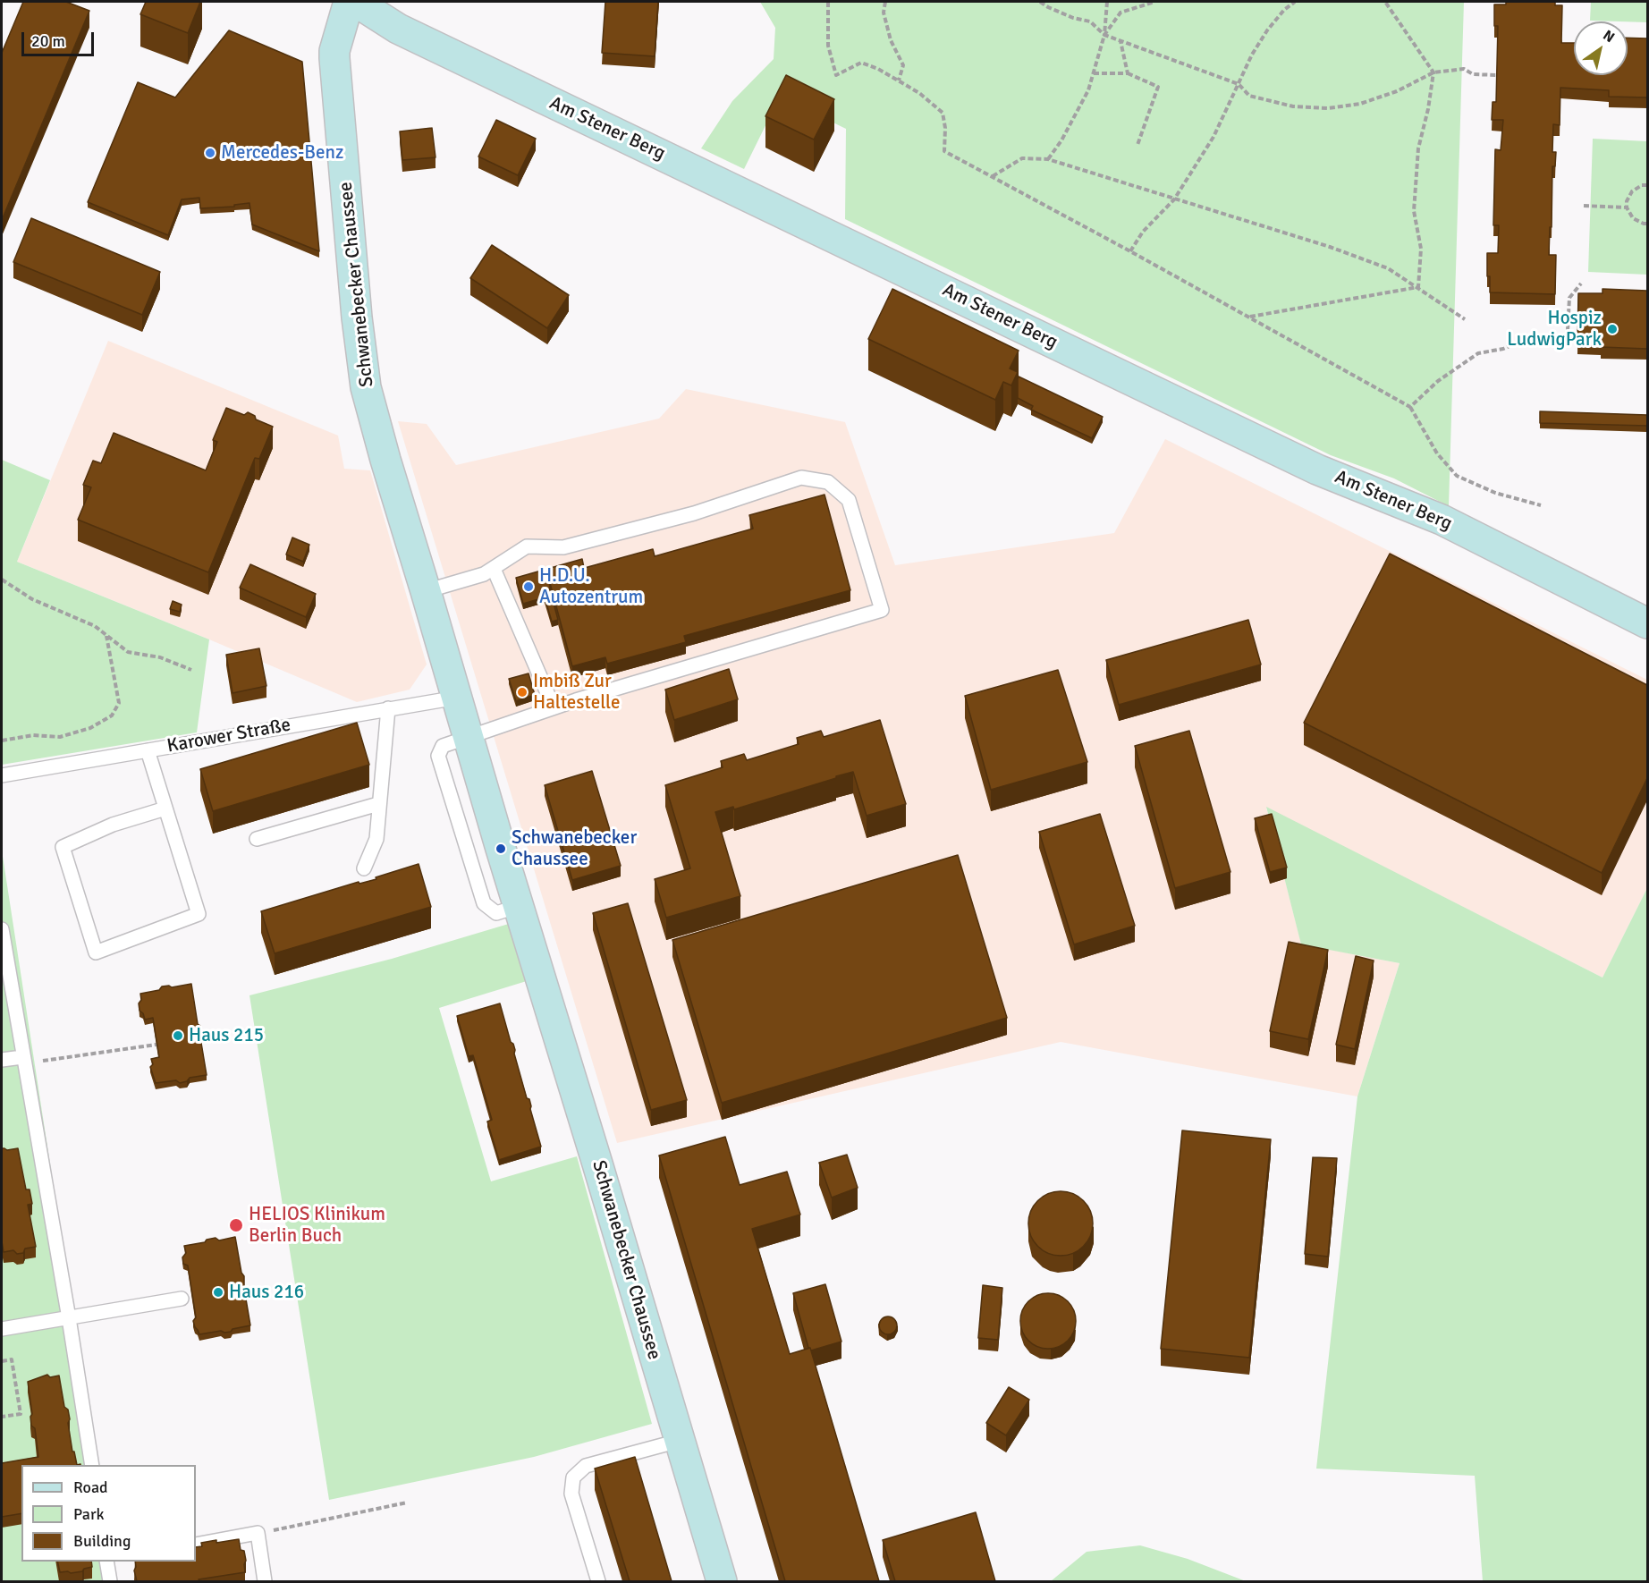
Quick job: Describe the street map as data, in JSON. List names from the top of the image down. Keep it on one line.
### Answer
{"streets":{"main road":["Am Stener Berg","Schwanebecker Chaussee"],"lane":["Karower Straße"]},"crossings":[["Schwanebecker Chaussee","Karower Straße"]],"places":["Mercedes-Benz","Hospiz LudwigPark","H.D.U. Autozentrum","Imbiß Zur Haltestelle","Schwanebecker Chaussee","Haus 215","HELIOS Klinikum Berlin Buch","Haus 216"],"legend":["Road","Park","Building"],"scale_bar":"20 m","north":"top right"}
